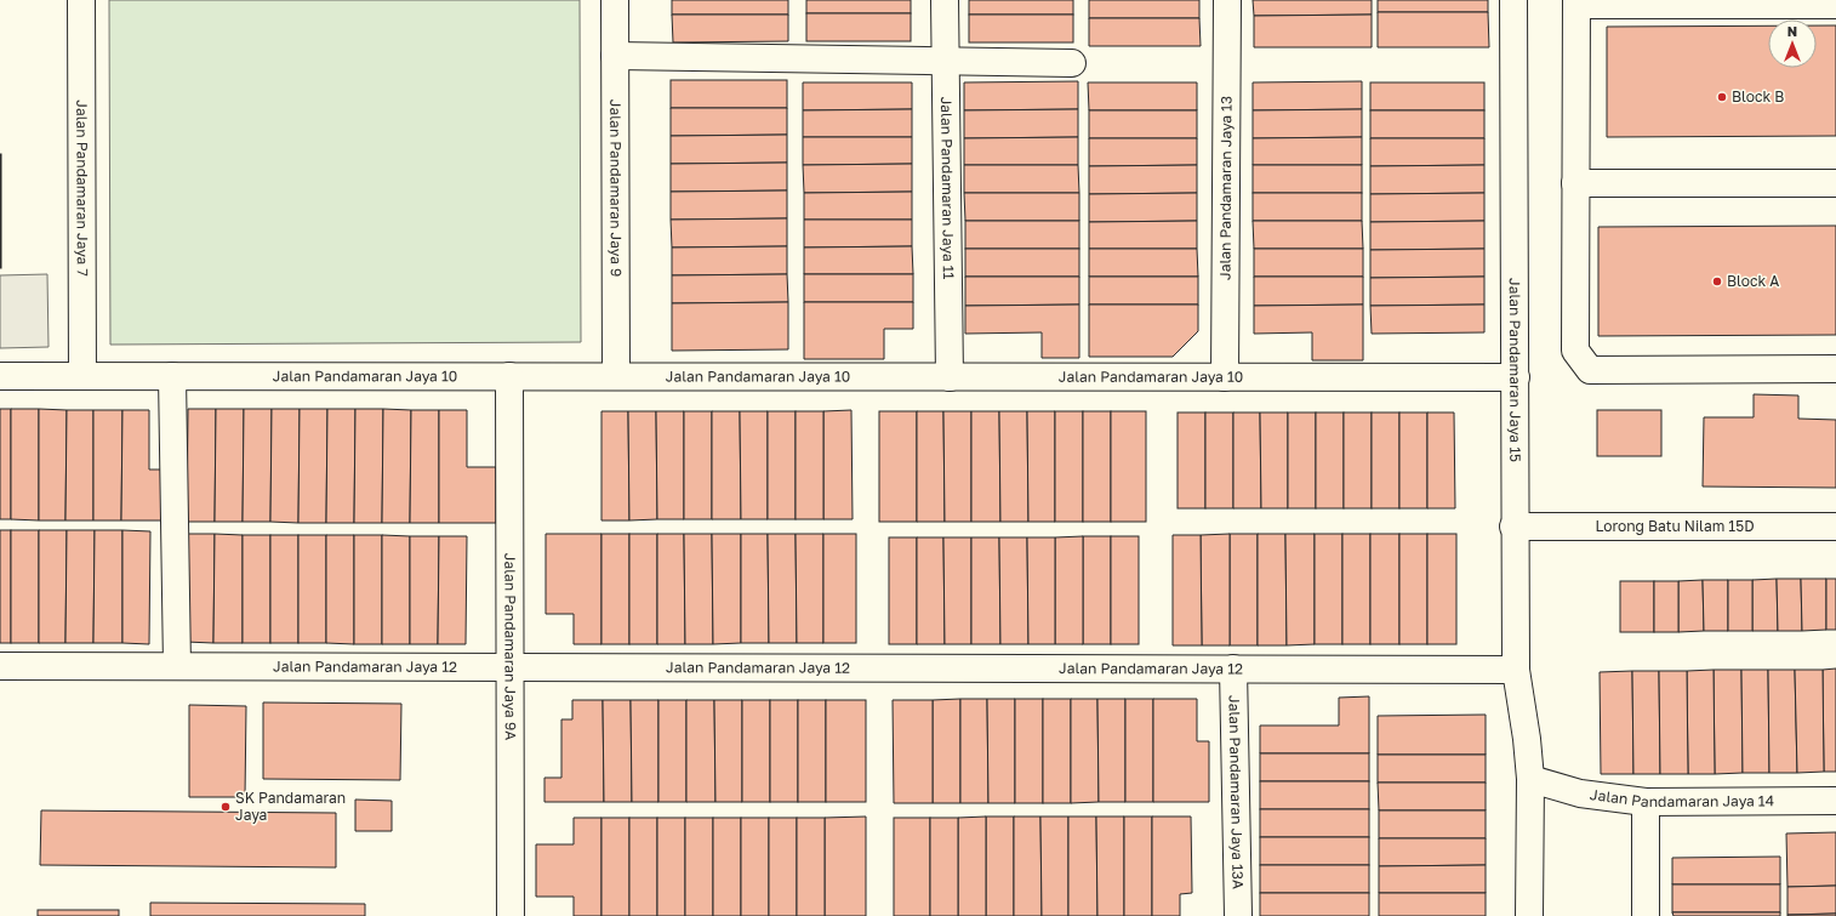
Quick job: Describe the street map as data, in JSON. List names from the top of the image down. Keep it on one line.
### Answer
{"streets":{"street":["Jalan Pandamaran Jaya 7","Jalan Pandamaran Jaya 9","Jalan Pandamaran Jaya 11","Jalan Pandamaran Jaya 13","Jalan Pandamaran Jaya 15","Jalan Pandamaran Jaya 10","Lorong Batu Nilam 15D","Jalan Pandamaran Jaya 9A","Jalan Pandamaran Jaya 12","Jalan Pandamaran Jaya 13A","Jalan Pandamaran Jaya 14"]},"crossings":[["Jalan Pandamaran Jaya 7","Jalan Pandamaran Jaya 10"],["Jalan Pandamaran Jaya 9","Jalan Pandamaran Jaya 10"],["Jalan Pandamaran Jaya 11","Jalan Pandamaran Jaya 10"],["Jalan Pandamaran Jaya 13","Jalan Pandamaran Jaya 10"],["Jalan Pandamaran Jaya 15","Jalan Pandamaran Jaya 10"],["Jalan Pandamaran Jaya 15","Lorong Batu Nilam 15D"],["Jalan Pandamaran Jaya 15","Jalan Pandamaran Jaya 12"],["Jalan Pandamaran Jaya 15","Jalan Pandamaran Jaya 14"],["Jalan Pandamaran Jaya 10","Jalan Pandamaran Jaya 9A"],["Jalan Pandamaran Jaya 9A","Jalan Pandamaran Jaya 12"],["Jalan Pandamaran Jaya 12","Jalan Pandamaran Jaya 13A"]],"places":["Block B","Block A","SK Pandamaran Jaya"],"north":"top"}
